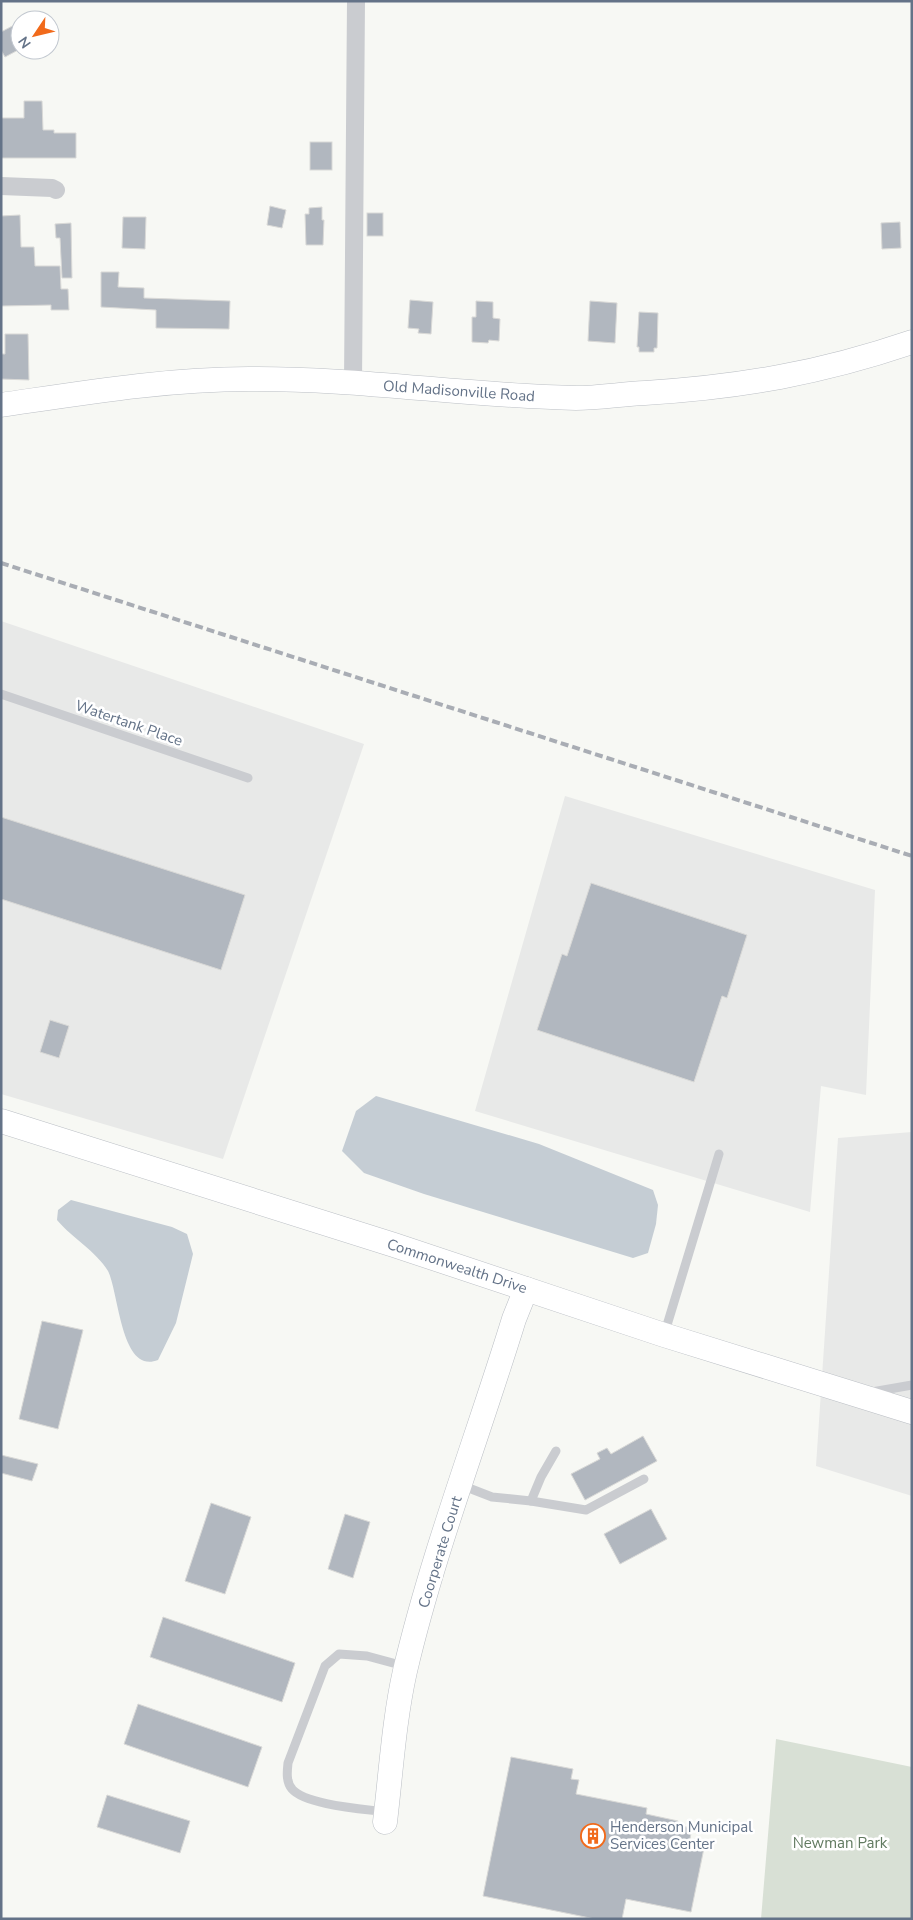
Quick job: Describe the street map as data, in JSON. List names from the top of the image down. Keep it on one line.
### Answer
{"streets":{"street":["Old Madisonville Road","Commonwealth Drive","Coorperate Court"],"lane":["Watertank Place"]},"crossings":[["Commonwealth Drive","Coorperate Court"]],"parks":["Newman Park"],"places":{"building":["Henderson Municipal Services Center"]},"north":"bottom left"}
